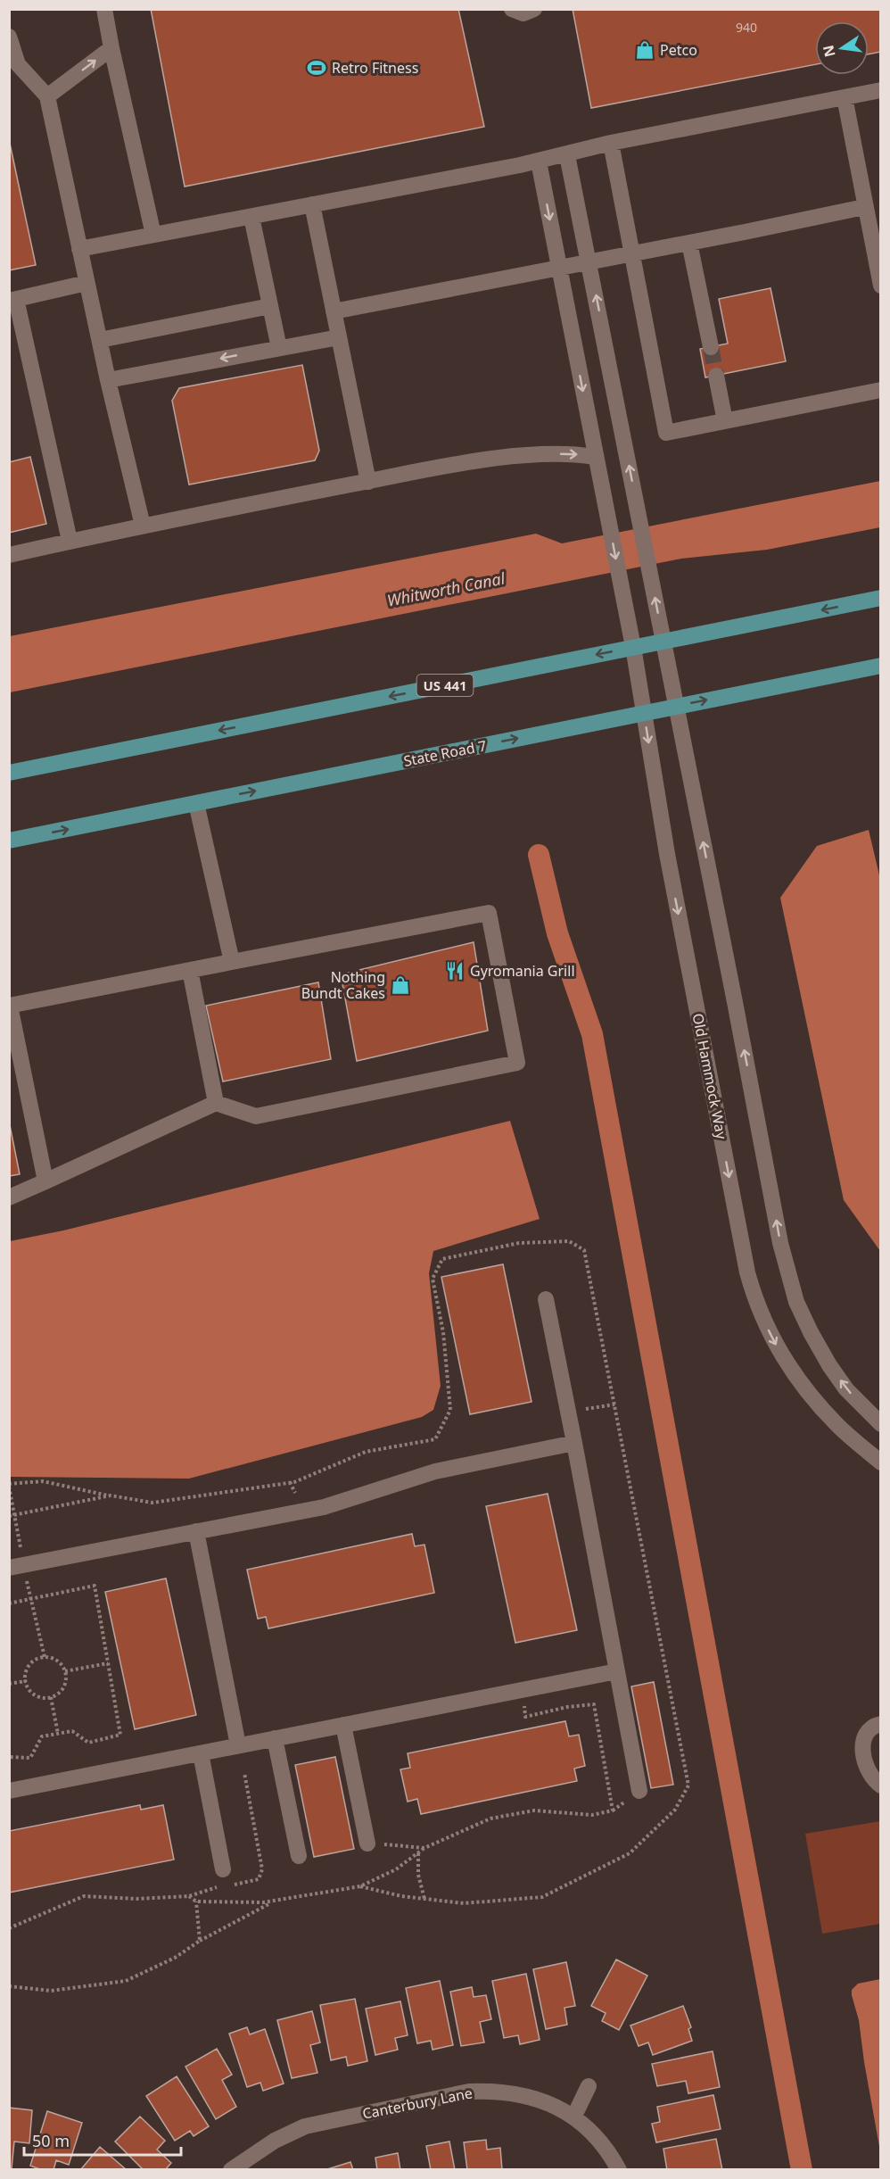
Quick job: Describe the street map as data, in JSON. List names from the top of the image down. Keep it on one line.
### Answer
{"streets":{"main road":["US 441","State Road 7"],"street":["Old Hammock Way","Canterbury Lane"]},"crossings":[["US 441","Old Hammock Way"],["State Road 7","Old Hammock Way"]],"water":["Whitworth Canal"],"places":{"shop":["Petco","Nothing Bundt Cakes"],"sports":["Retro Fitness"],"restaurant":["Gyromania Grill"]},"house_numbers":["940"],"scale_bar":"50 m","north":"left"}
